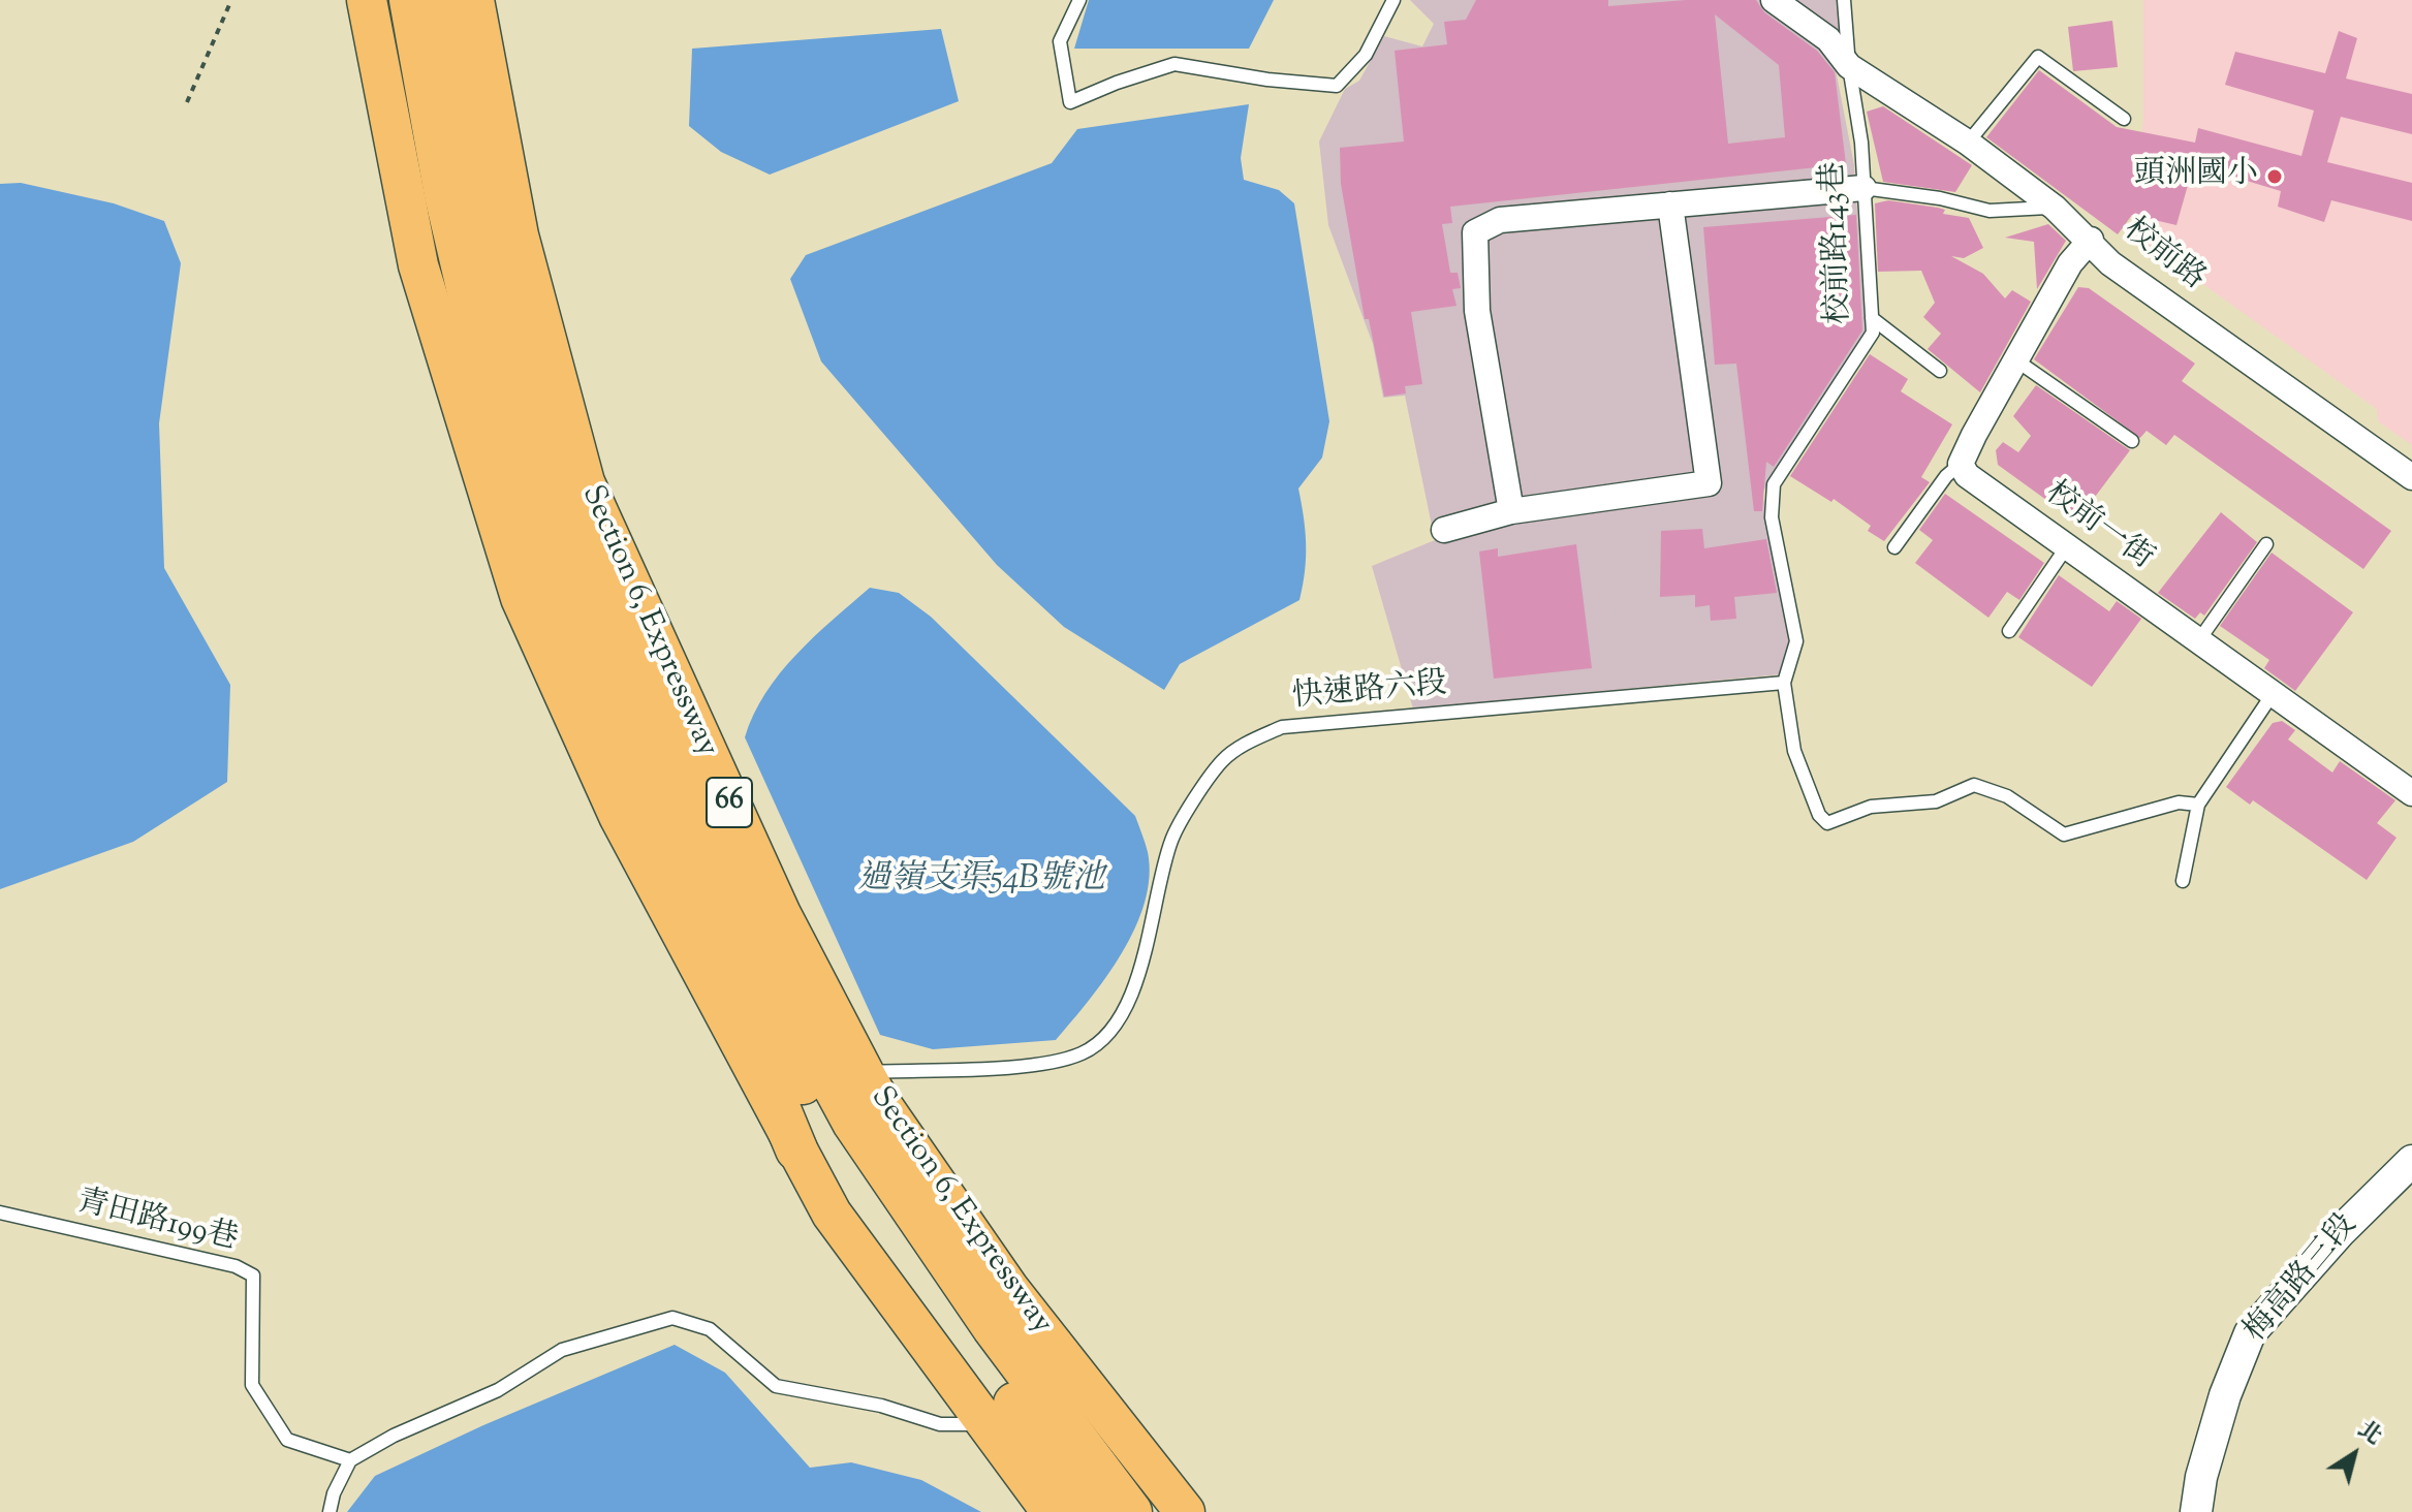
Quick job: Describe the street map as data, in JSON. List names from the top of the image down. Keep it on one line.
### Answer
{"streets":{"highway":["66"],"main road":["Section 6, Expressway"],"street":["校前路","校前一街","梅高路三段"],"lane":["校前路143巷","快速路六段","青田路199巷"]},"crossings":[["校前路143巷","校前路"],["校前路143巷","快速路六段"],["Section 6, Expressway","快速路六段"]],"water":["過嶺支渠54B號池"],"places":["頭洲國小"],"north":"top right"}
